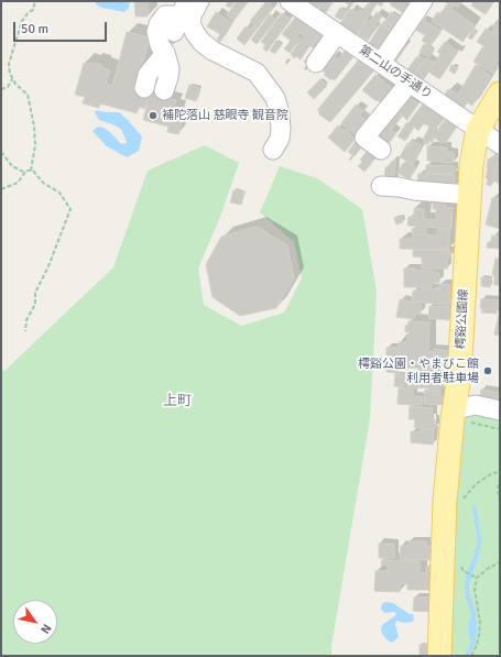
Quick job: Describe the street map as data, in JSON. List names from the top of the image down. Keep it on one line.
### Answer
{"streets":{"main road":["樗谿公園線"],"street":["第二山の手通り"]},"crossings":[["第二山の手通り","樗谿公園線"]],"districts":["上町"],"places":["補陀落山 慈眼寺 観音院","樗谿公園・やまびこ館 利用者駐車場"],"scale_bar":"50 m","north":"bottom right"}
